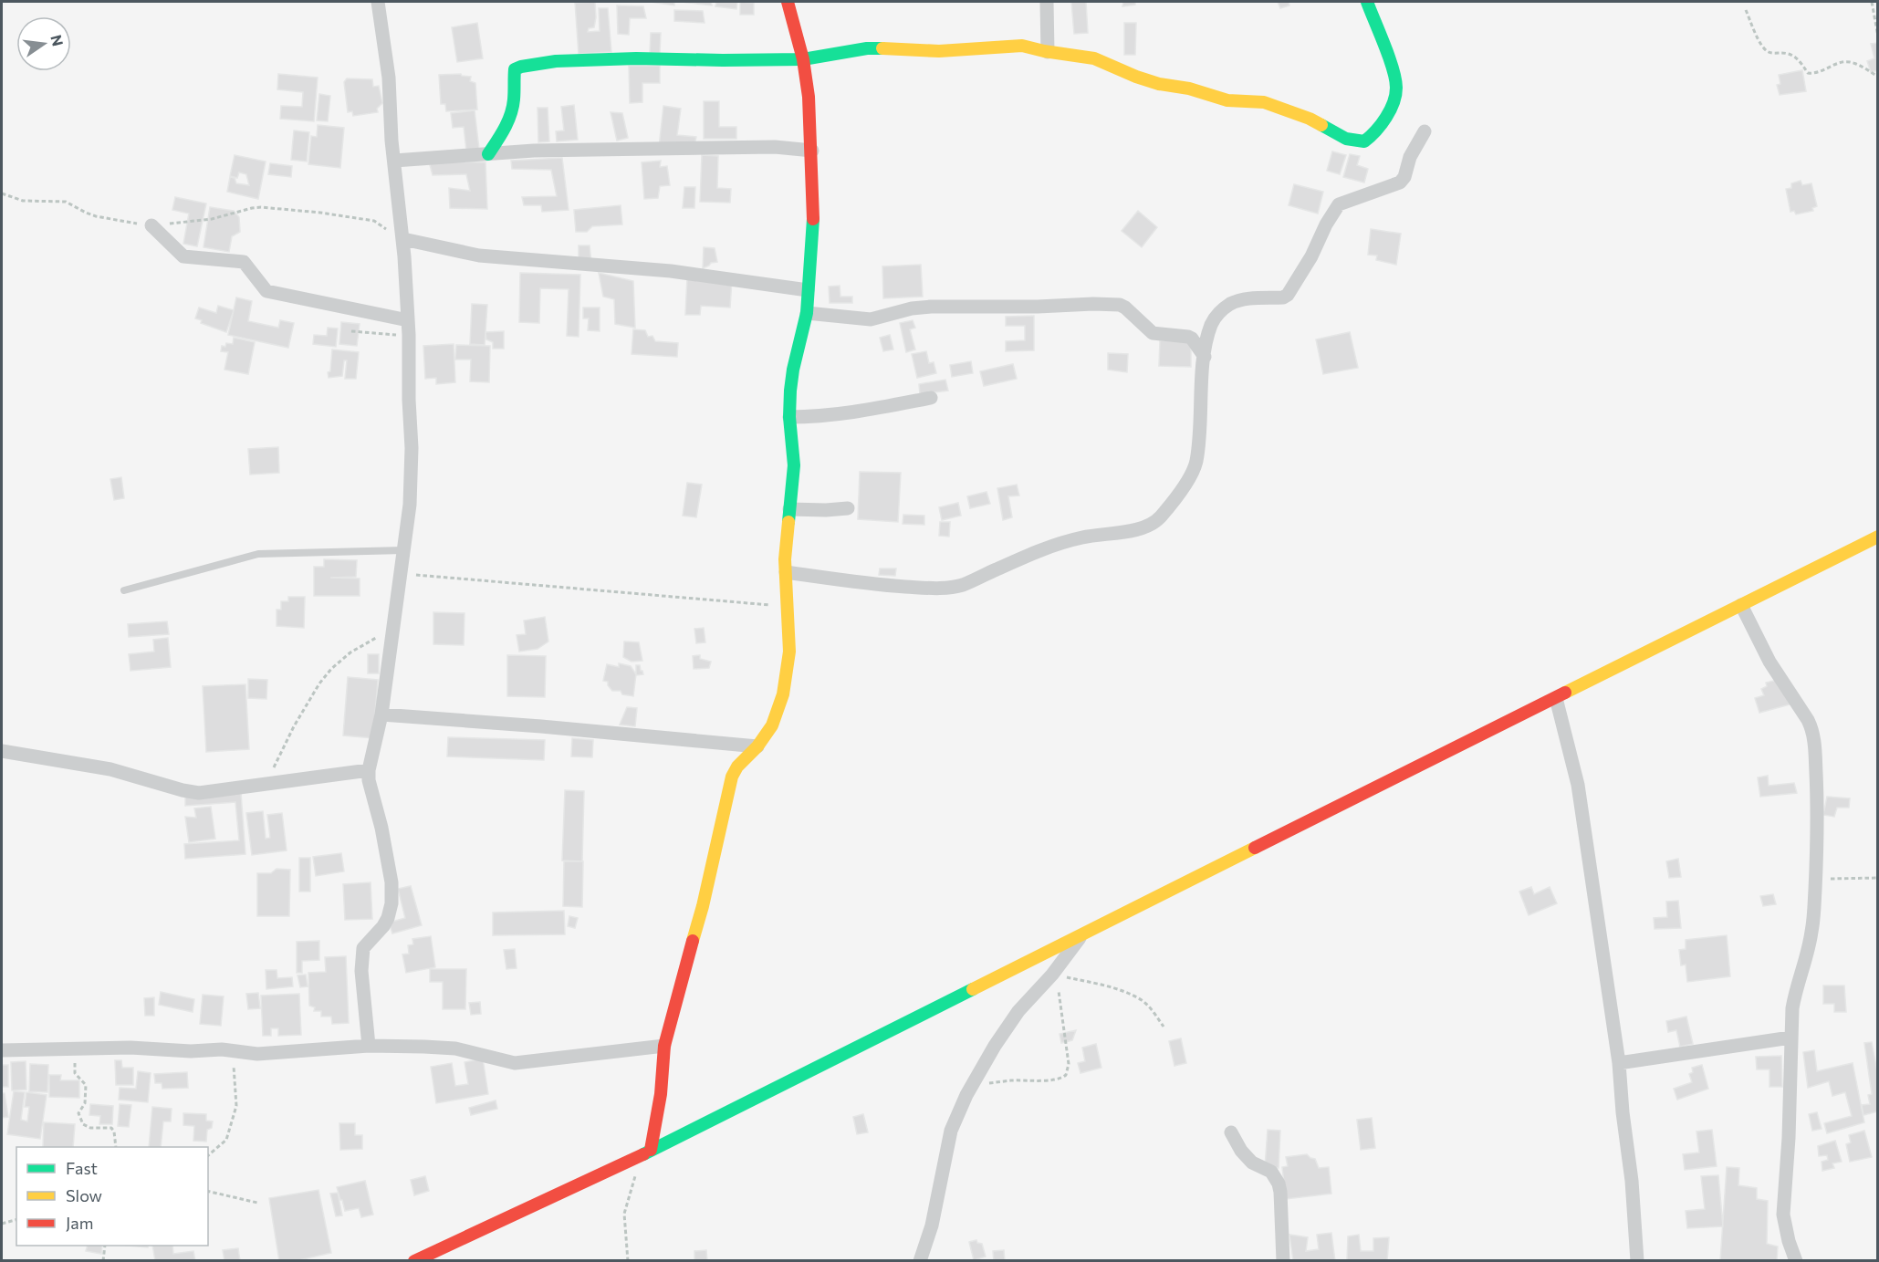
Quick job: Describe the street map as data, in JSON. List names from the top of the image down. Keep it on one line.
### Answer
{"legend":["Fast","Slow","Jam"],"north":"right"}
